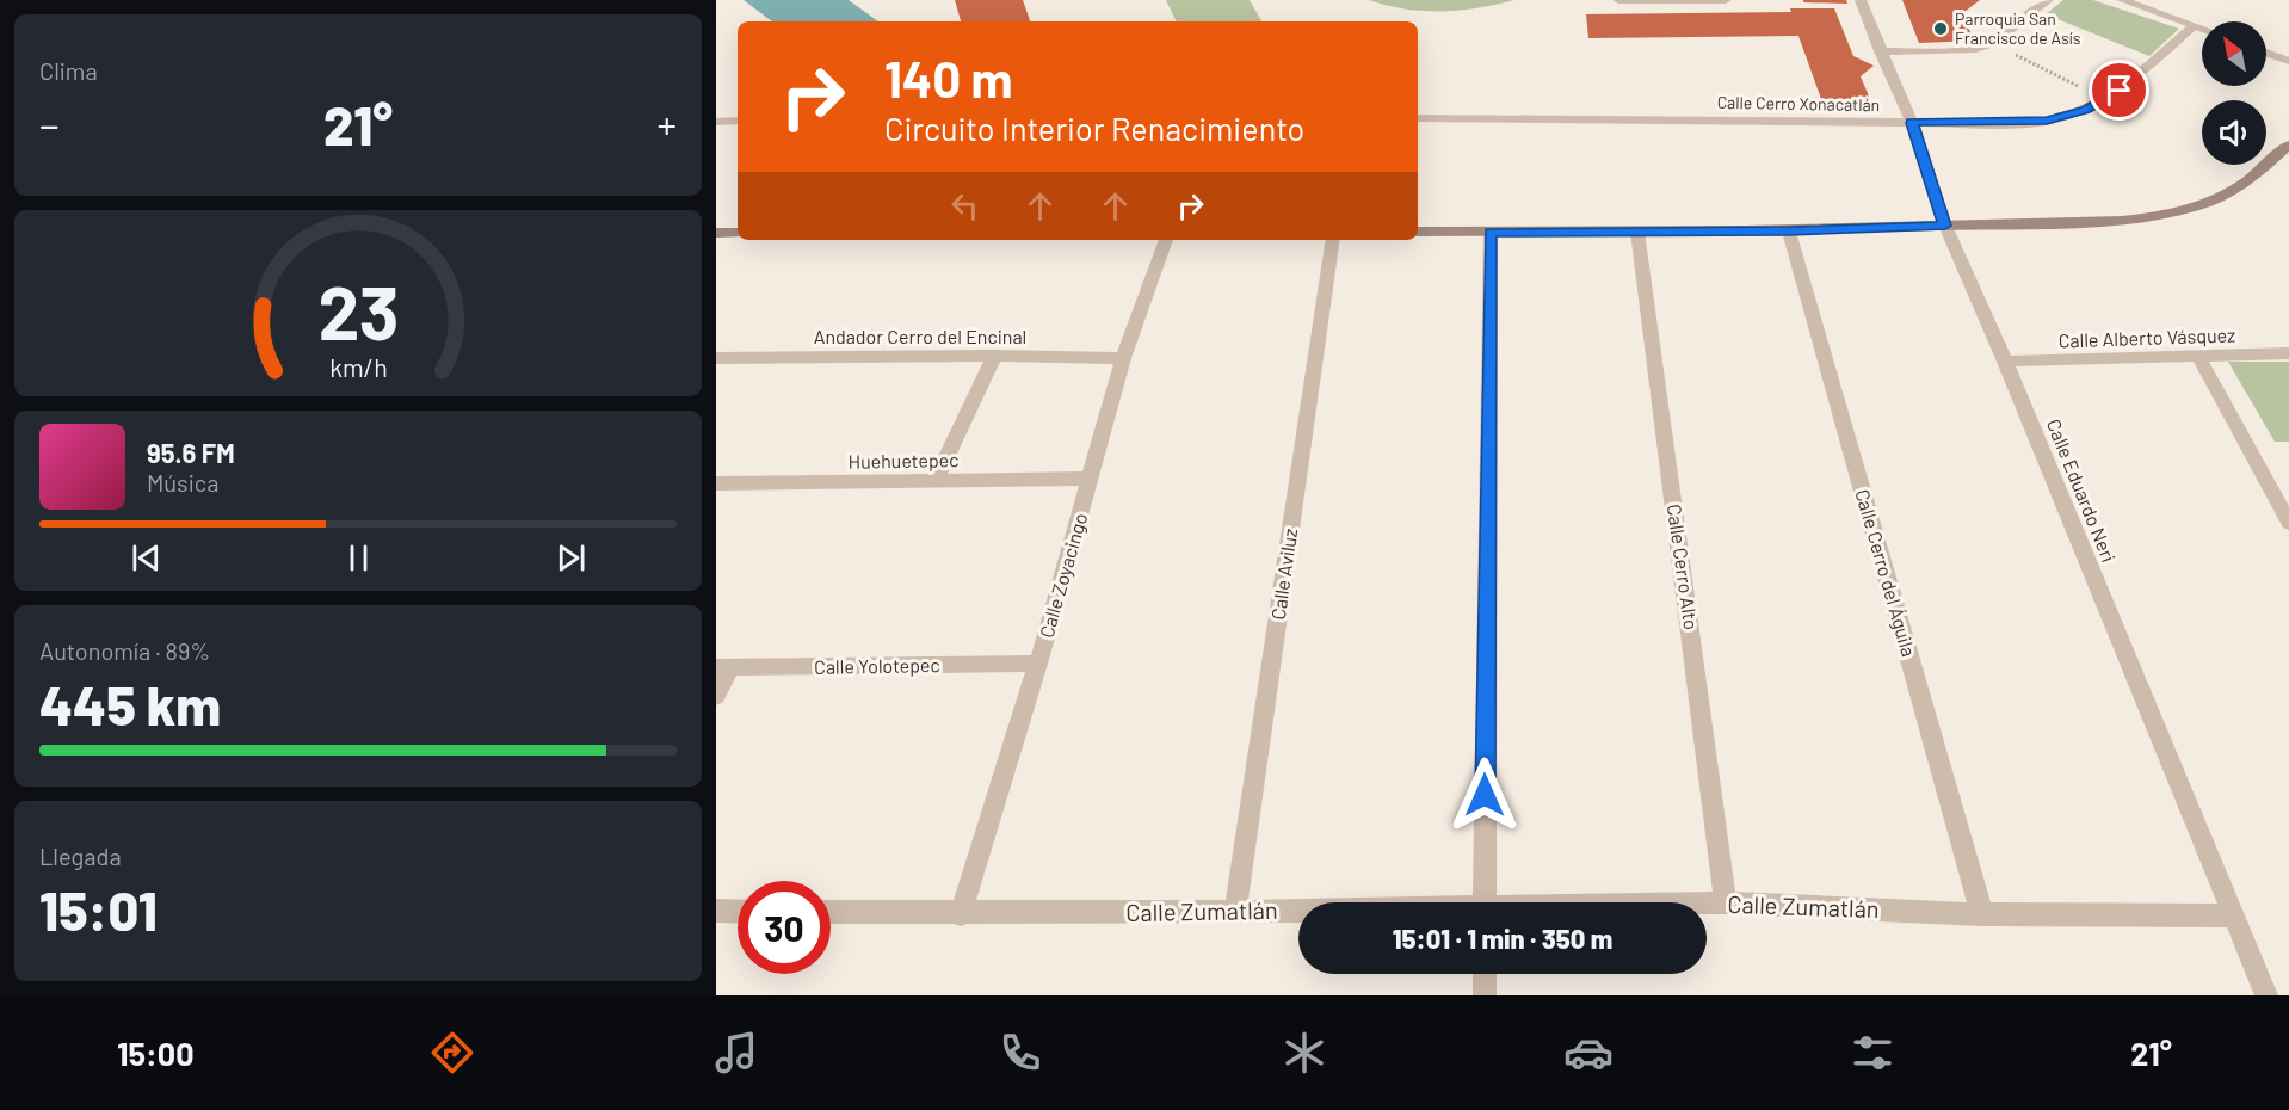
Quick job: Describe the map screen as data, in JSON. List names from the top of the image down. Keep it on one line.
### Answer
{"streets":{"street":["Calle Cerro Xonacatlán","Andador Cerro del Encinal","Calle Alberto Vásquez","Huehuetepec","Calle Eduardo Neri","Calle Cerro Alto","Calle Cerro del Águila","Calle Aviluz","Calle Zoyacingo","Calle Yolotepec","Calle Zumatlán"]},"crossings":[["Calle Cerro Xonacatlán","Calle Eduardo Neri"],["Andador Cerro del Encinal","Calle Zoyacingo"],["Calle Alberto Vásquez","Calle Eduardo Neri"],["Huehuetepec","Calle Zoyacingo"],["Calle Eduardo Neri","Calle Zumatlán"],["Calle Cerro Alto","Calle Zumatlán"],["Calle Cerro del Águila","Calle Zumatlán"],["Calle Aviluz","Calle Zumatlán"],["Calle Zoyacingo","Calle Yolotepec"],["Calle Zoyacingo","Calle Zumatlán"]],"places":["Parroquia San Francisco de Asís"],"north":"top left","page":{"tile":["Clima",["Autonomía · 89%","445 km"],["Llegada","15:01"]],"turn":["140 m","Circuito Interior Renacimiento"],"heat":["−","21°","+"],"song":["95.6 FM","Música"],"limit":"30","trip":"15:01 · 1 min · 350 m","tabs":["15:00","21°"],"gauge":["23","km/h"]}}
